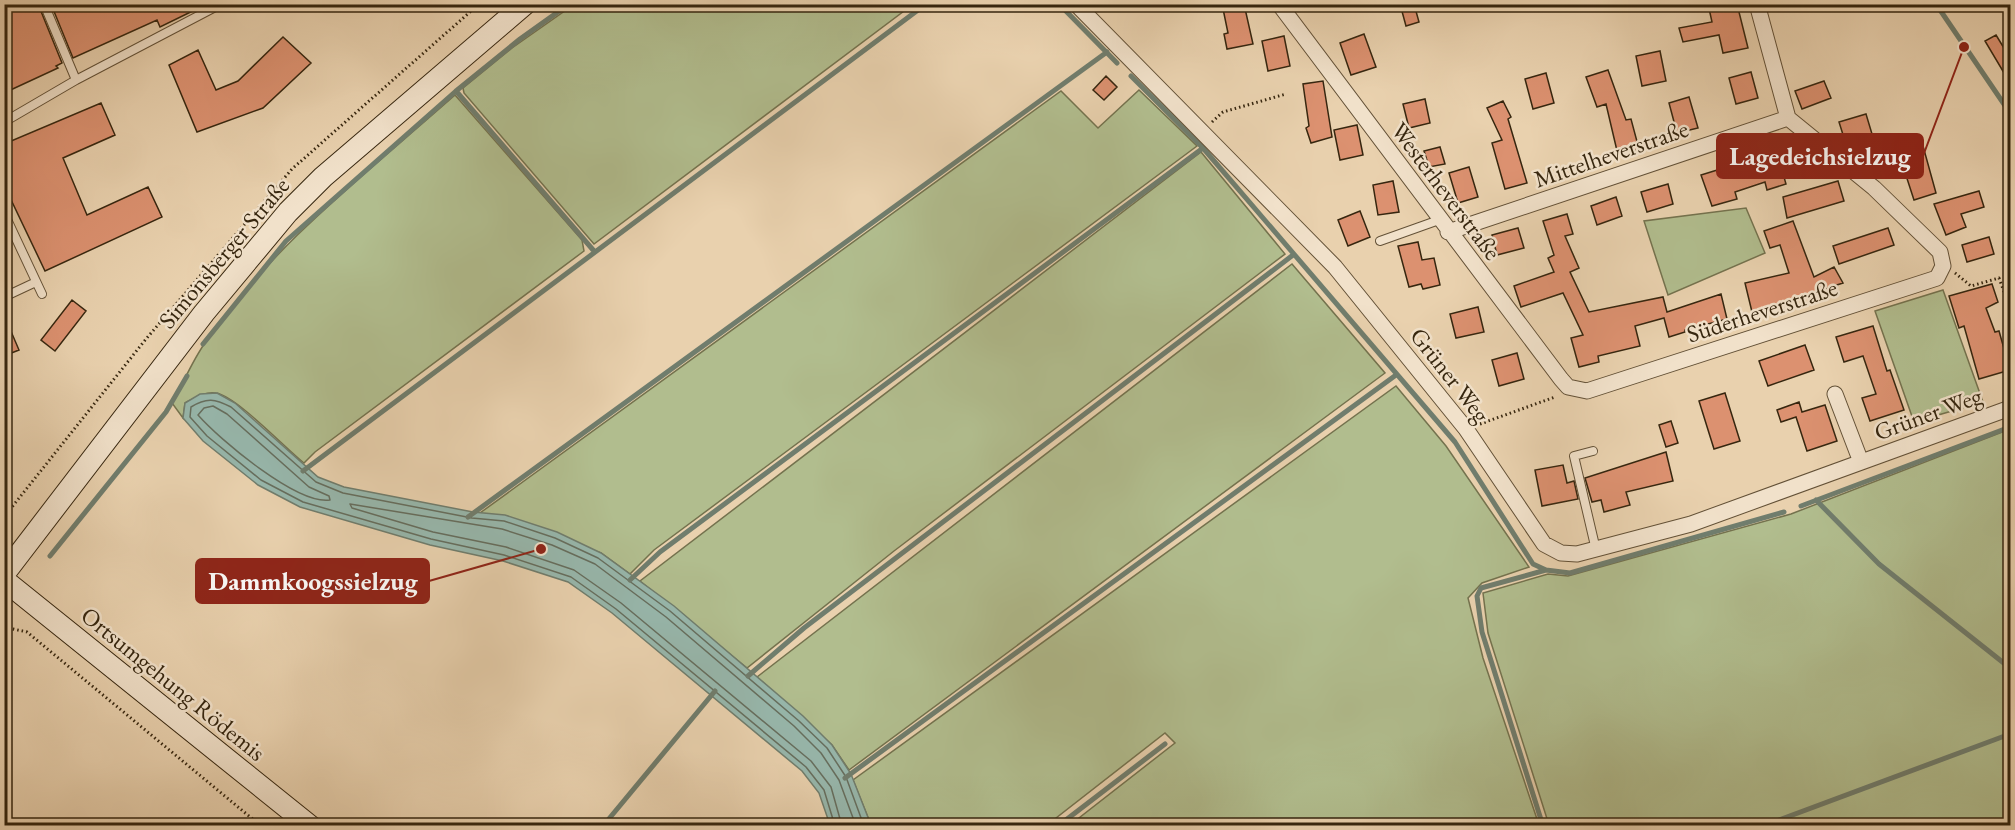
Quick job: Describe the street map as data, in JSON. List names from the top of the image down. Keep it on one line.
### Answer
{"streets":{"main road":["Simonsberger Straße","Ortsumgehung Rödemis"],"street":["Mittelheverstraße","Westerheverstraße","Süderheverstraße","Grüner Weg"]},"crossings":[["Mittelheverstraße","Westerheverstraße"],["Westerheverstraße","Süderheverstraße"]],"places":["Lagedeichsielzug","Dammkoogssielzug"]}
